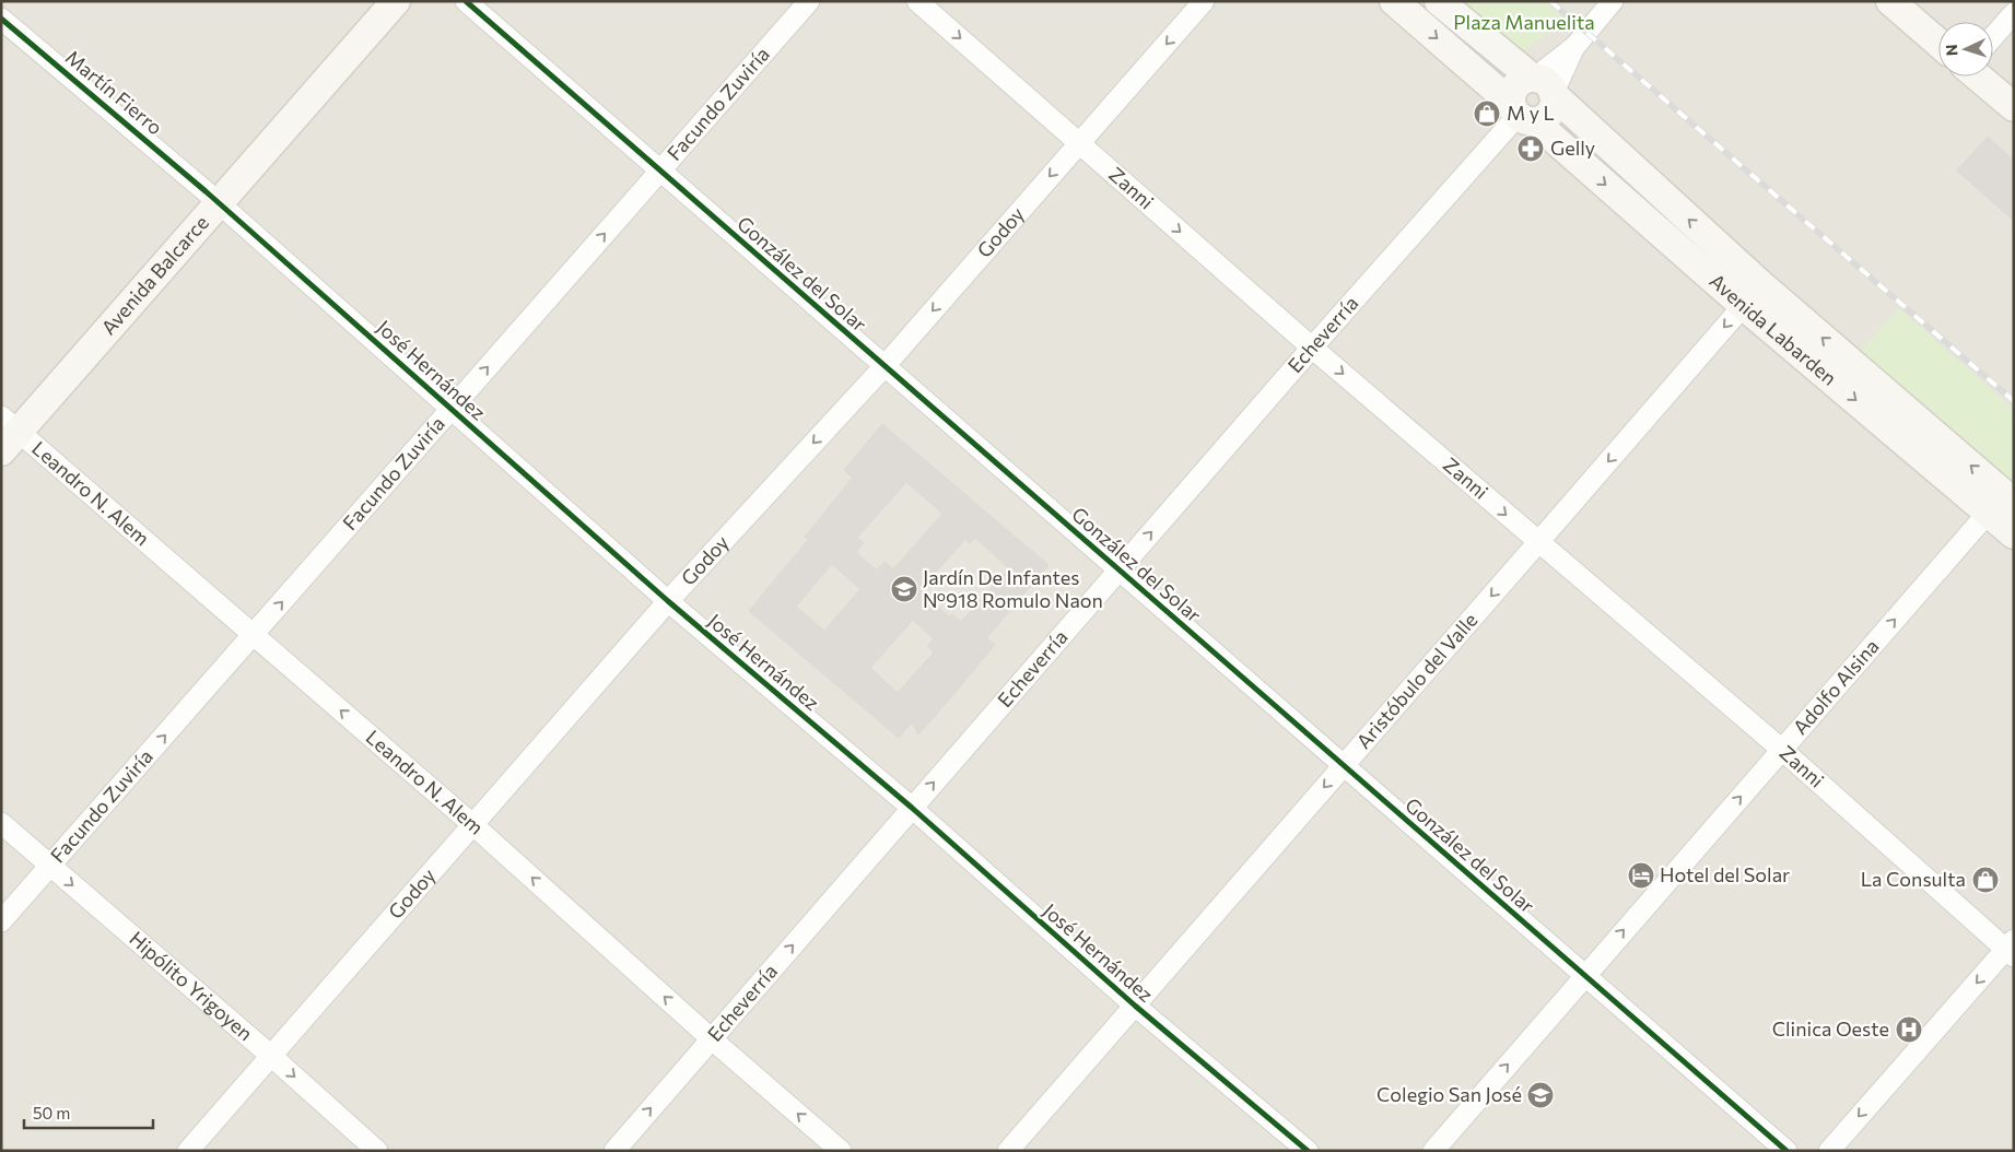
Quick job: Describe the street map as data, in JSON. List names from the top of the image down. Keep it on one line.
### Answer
{"streets":{"main road":["Avenida Balcarce","Avenida Labarden"],"street":["Martín Fierro","Facundo Zuviría","Zanni","Godoy","González del Solar","Echeverría","José Hernández","Leandro N. Alem","Aristóbulo del Valle","Adolfo Alsina","Hipólito Yrigoyen"]},"crossings":[["Martín Fierro","Avenida Balcarce"],["Martín Fierro","José Hernández"],["Facundo Zuviría","González del Solar"],["Facundo Zuviría","José Hernández"],["Facundo Zuviría","Leandro N. Alem"],["Facundo Zuviría","Hipólito Yrigoyen"],["Zanni","Godoy"],["Zanni","Echeverría"],["Zanni","Aristóbulo del Valle"],["Zanni","Adolfo Alsina"],["Godoy","González del Solar"],["Godoy","José Hernández"],["Godoy","Leandro N. Alem"],["Godoy","Hipólito Yrigoyen"],["González del Solar","Echeverría"],["González del Solar","Aristóbulo del Valle"],["González del Solar","Adolfo Alsina"],["Avenida Balcarce","José Hernández"],["Avenida Balcarce","Leandro N. Alem"],["Avenida Labarden","Echeverría"],["Avenida Labarden","Aristóbulo del Valle"],["Avenida Labarden","Adolfo Alsina"],["Echeverría","José Hernández"],["Echeverría","Leandro N. Alem"],["José Hernández","Aristóbulo del Valle"]],"one_way":["Facundo Zuviría","Zanni","Godoy","Echeverría","Leandro N. Alem","Aristóbulo del Valle","Adolfo Alsina","Hipólito Yrigoyen"],"parks":["Plaza Manuelita"],"places":{"shop":["M y L","La Consulta"],"pharmacy":["Gelly"],"school or university":["Jardín De Infantes Nº918 Romulo Naon","Colegio San José"],"hotel":["Hotel del Solar"],"hospital":["Clinica Oeste"]},"scale_bar":"50 m","north":"left"}
